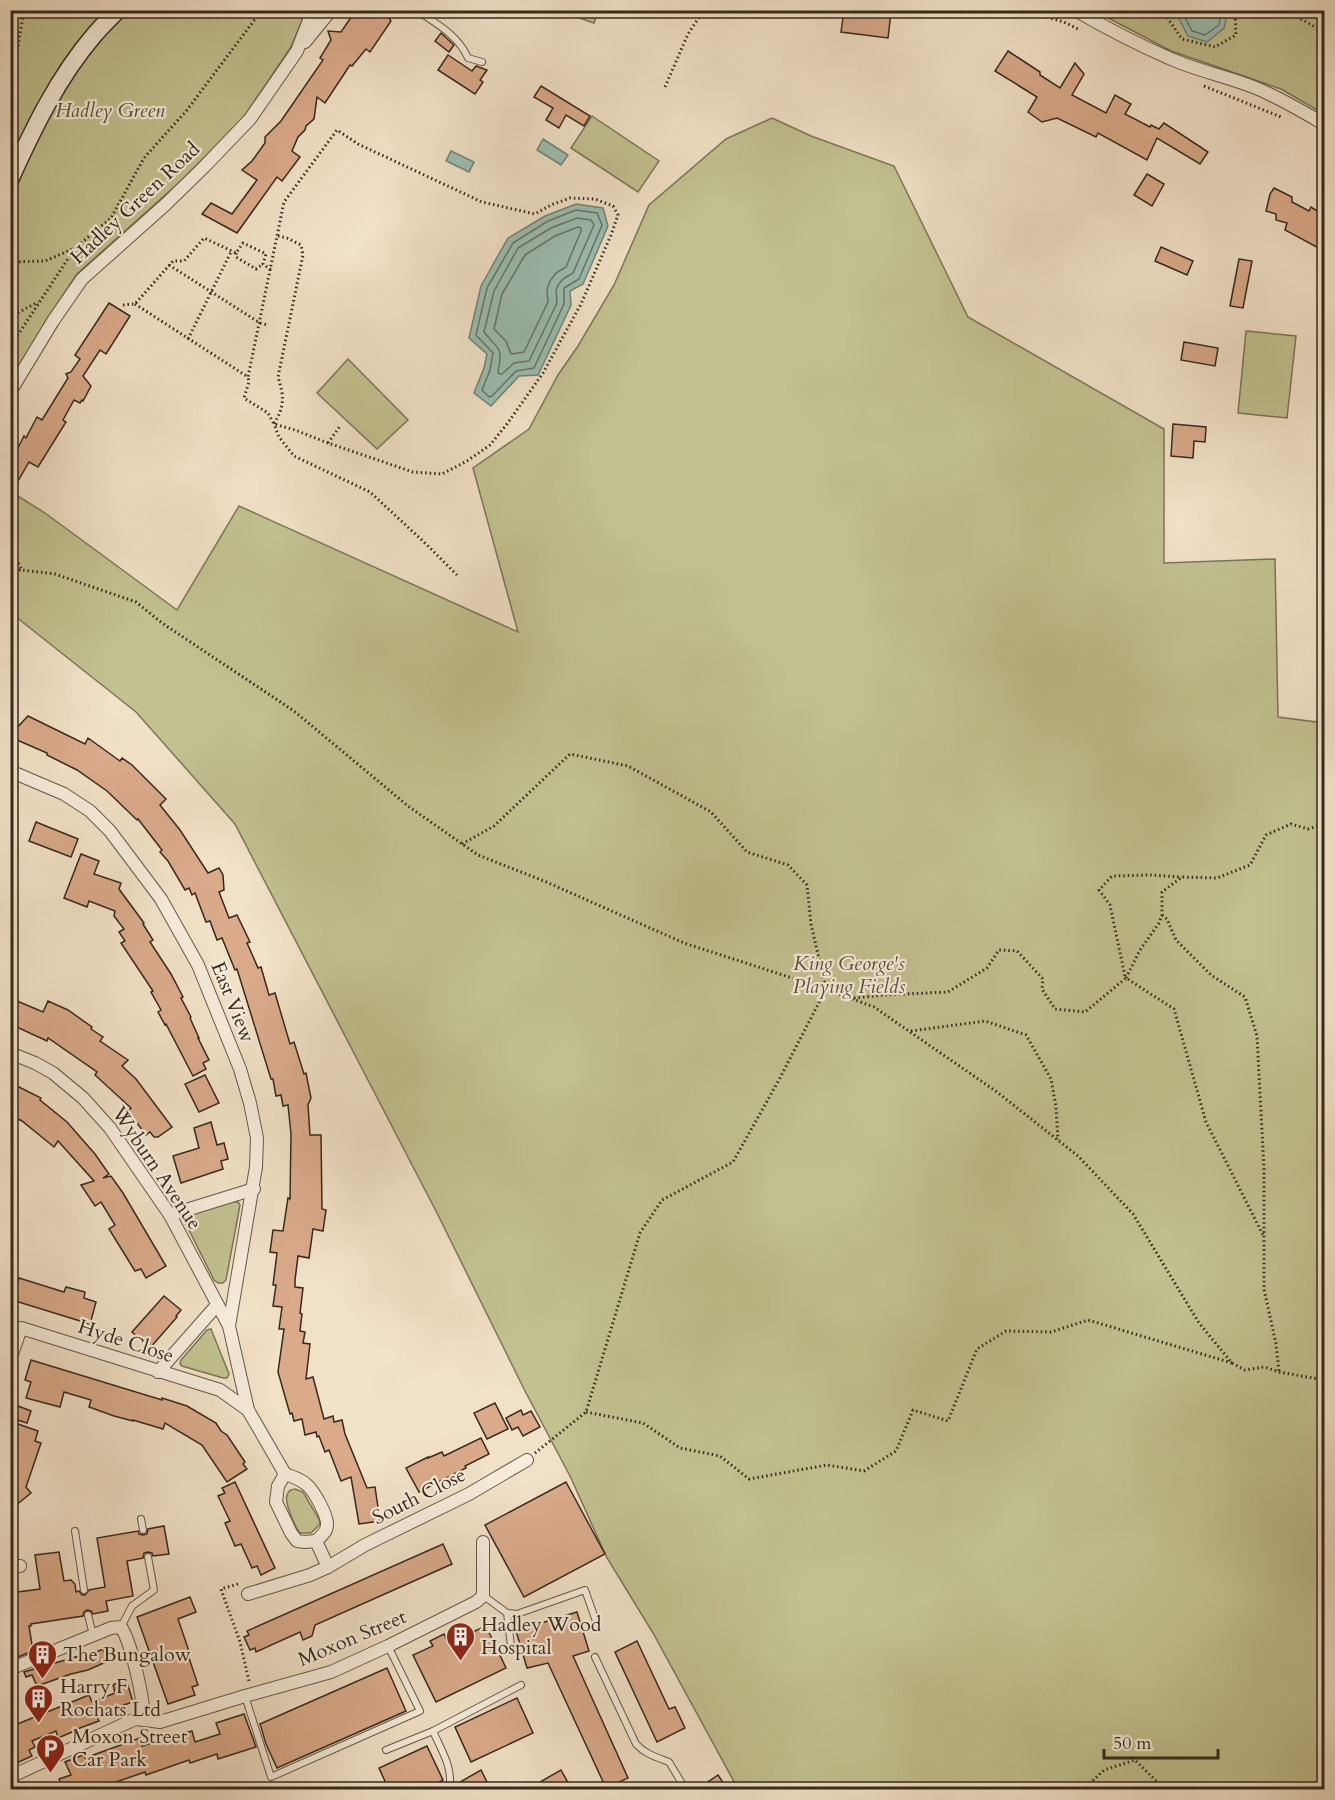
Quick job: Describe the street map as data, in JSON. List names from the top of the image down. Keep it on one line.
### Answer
{"streets":{"street":["Hadley Green Road","East View","Wyburn Avenue","Hyde Close","South Close","Moxon Street"]},"crossings":[["East View","Wyburn Avenue"],["Wyburn Avenue","Hyde Close"]],"parks":["Hadley Green","King George's Playing Fields"],"places":{"building":["Hadley Wood Hospital","The Bungalow","Harry F Rochats Ltd"],"parking":["Moxon Street Car Park"]},"scale_bar":"50 m"}
